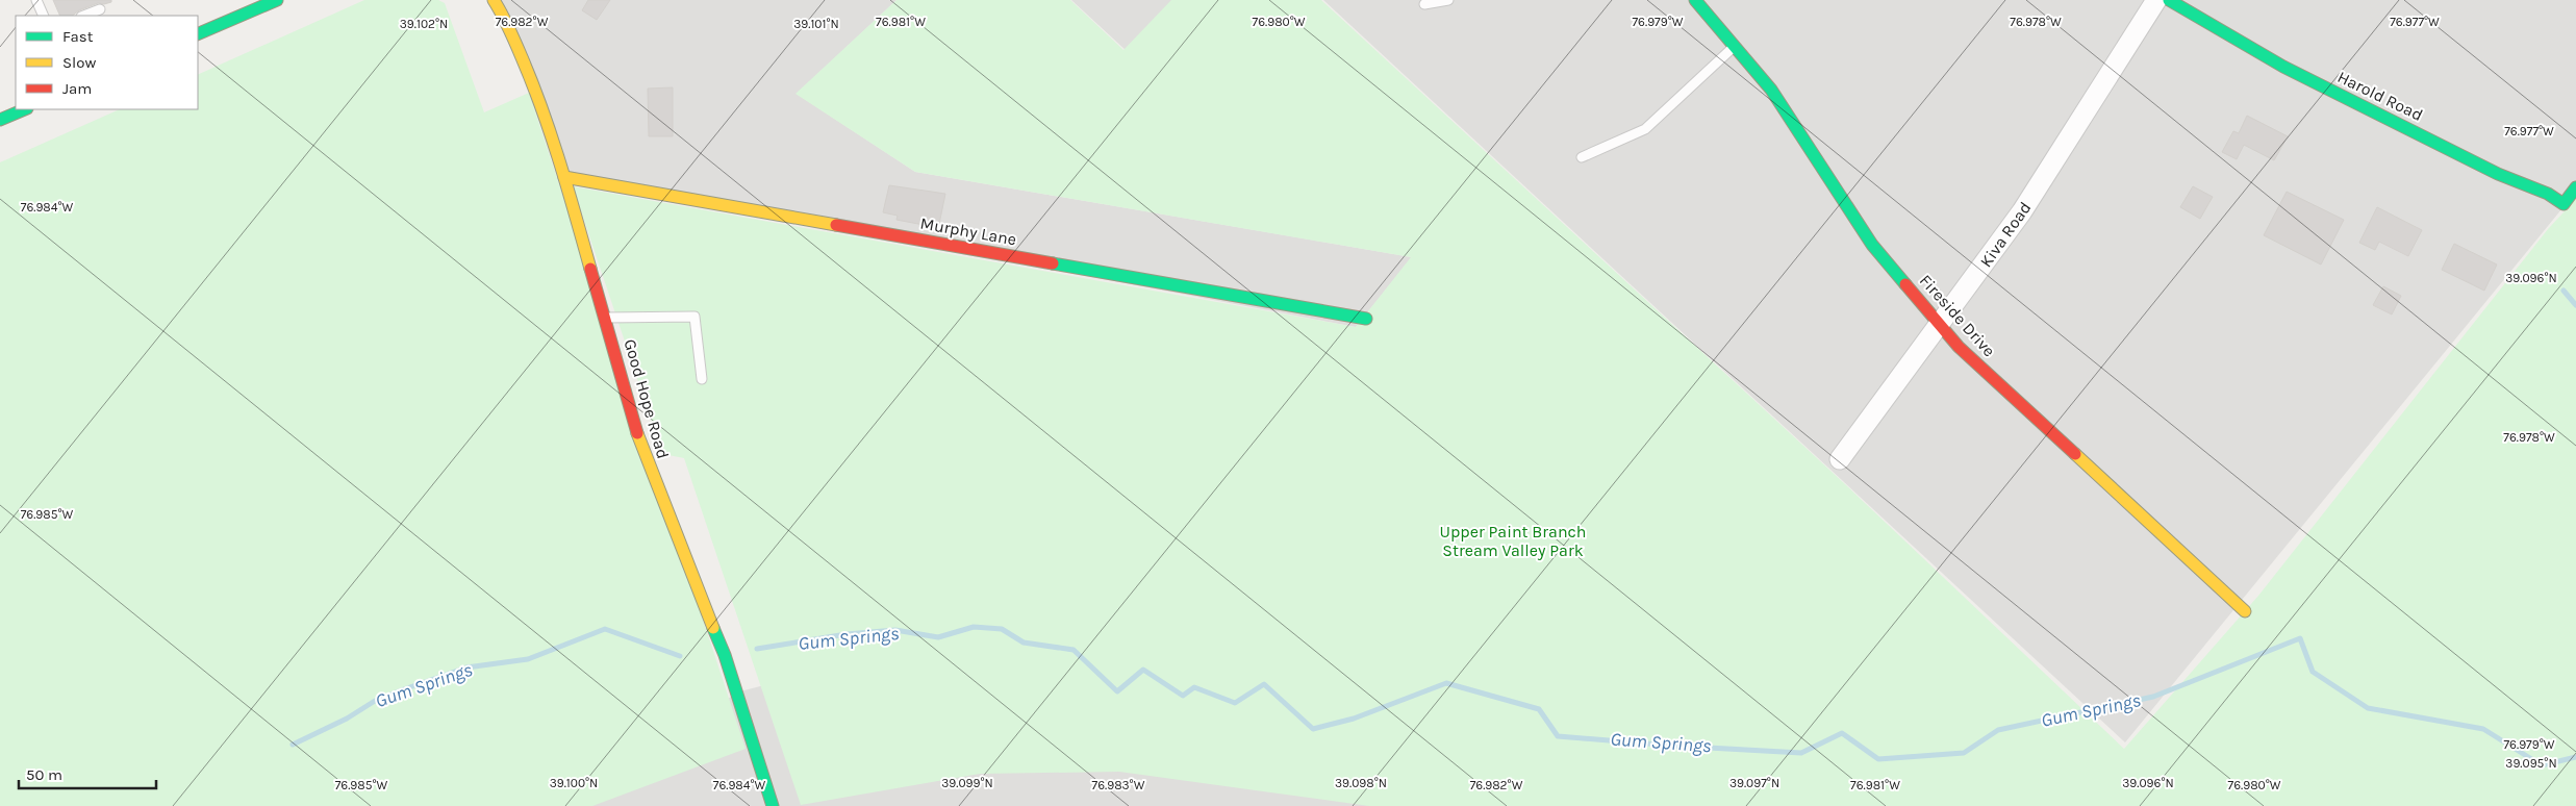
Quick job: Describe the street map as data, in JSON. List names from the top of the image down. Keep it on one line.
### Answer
{"streets":{"street":["Harold Road","Murphy Lane","Kiva Road","Fireside Drive","Good Hope Road"]},"crossings":[["Murphy Lane","Good Hope Road"],["Kiva Road","Fireside Drive"]],"water":["Gum Springs"],"parks":["Upper Paint Branch Stream Valley Park"],"legend":["Fast","Slow","Jam"],"scale_bar":"50 m","coordinates":["76.977°W","76.982°W","76.981°W","76.980°W","76.979°W","76.978°W","39.102°N","39.101°N","76.984°W","39.096°N","76.985°W","39.095°N","39.100°N","39.099°N","39.098°N","39.097°N","76.983°W"]}
